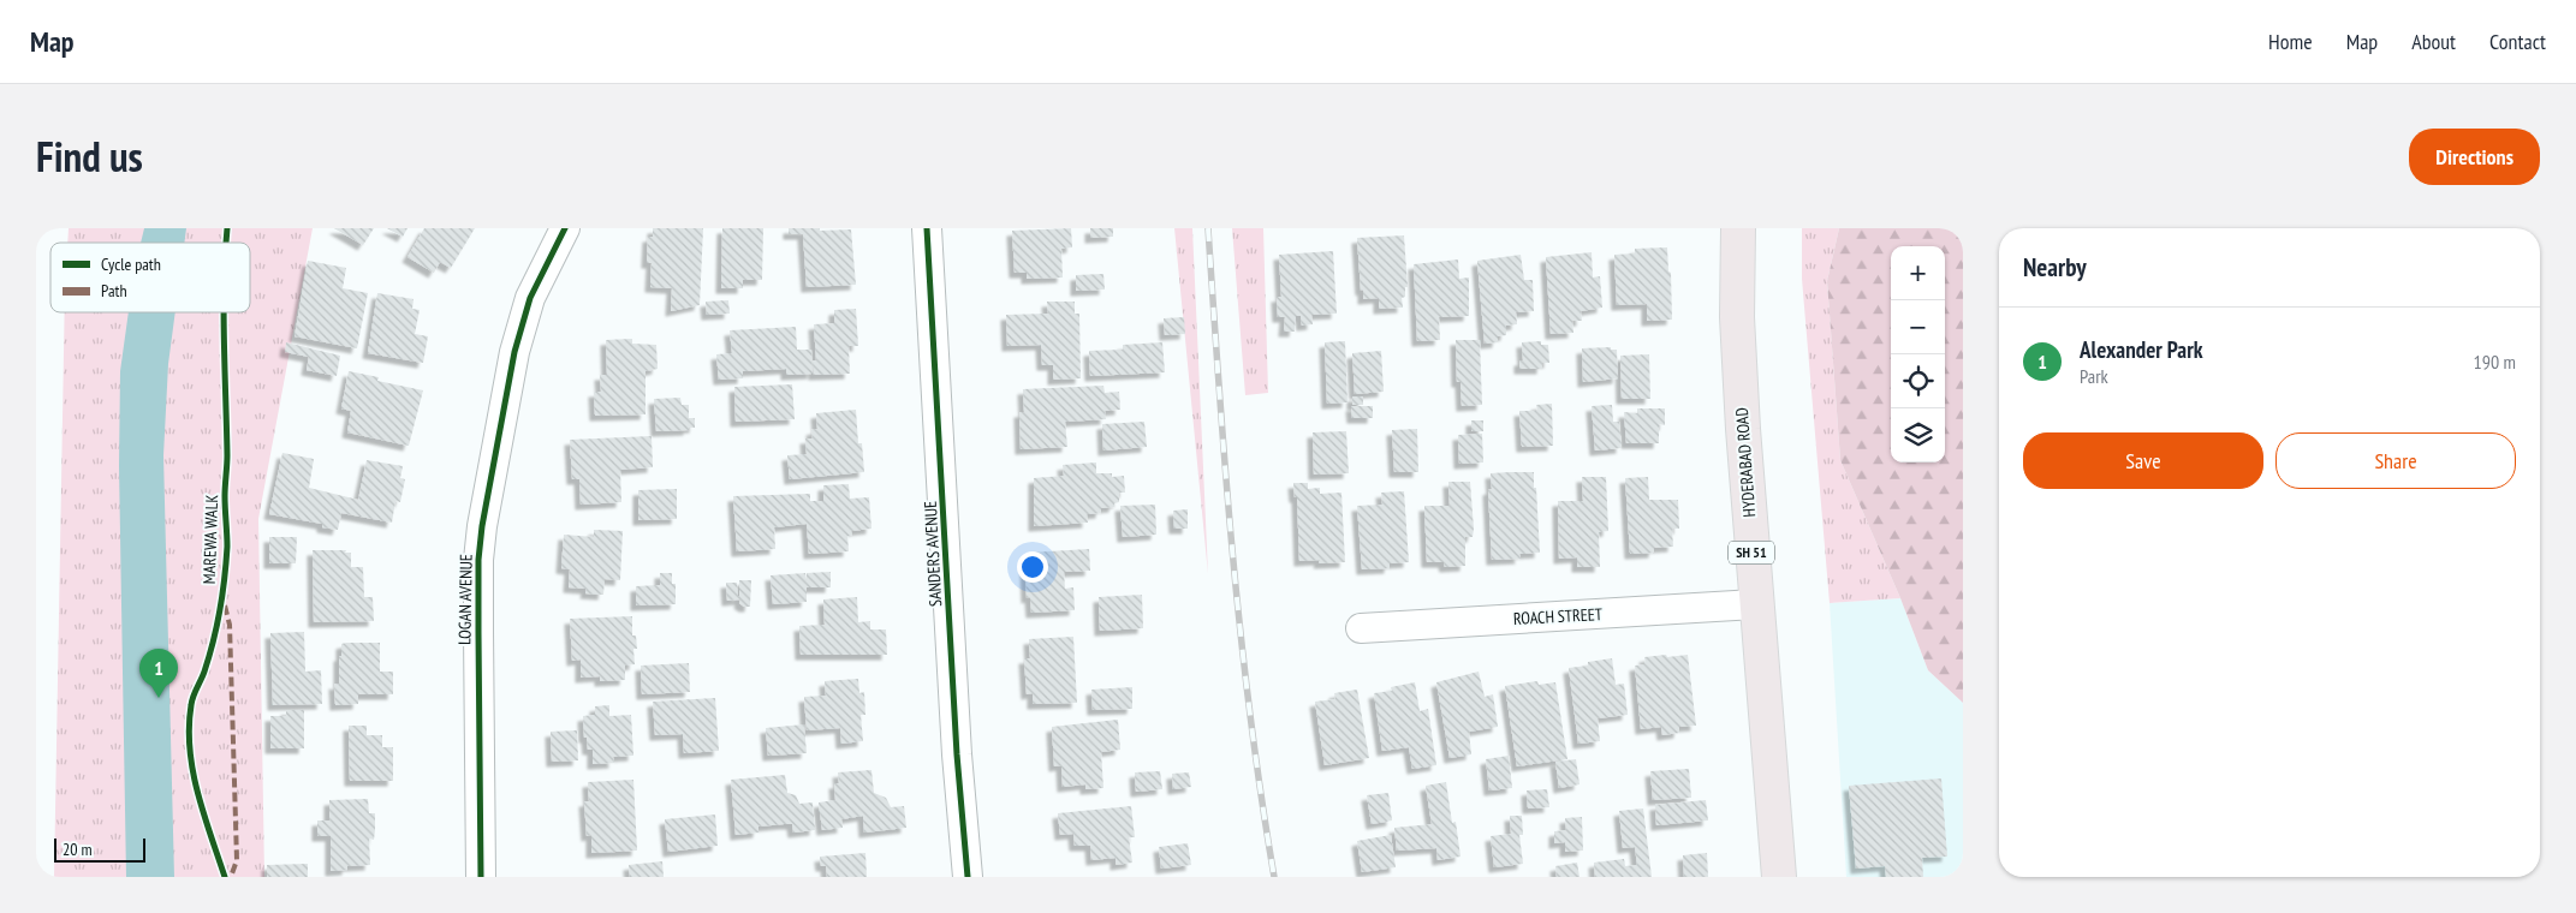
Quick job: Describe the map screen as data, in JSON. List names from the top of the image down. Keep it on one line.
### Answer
{"streets":{"main road":["HYDERABAD ROAD","SH 51"],"street":["SANDERS AVENUE","LOGAN AVENUE","ROACH STREET"],"cycle path":["MAREWA WALK"]},"crossings":[["HYDERABAD ROAD","ROACH STREET"]],"legend":["Cycle path","Path"],"scale_bar":"20 m","page":{"header":"Map","nav":["Home","Map","About","Contact"],"title":"Find us","buttons":["Directions",["Save","Share"]],"heading":"Nearby","map_buttons":["+","−"],"list":[{"mark":"1","name":"Alexander Park","note":"Park","value":"190 m"}],"pins":"1","scale":"20 m"}}
